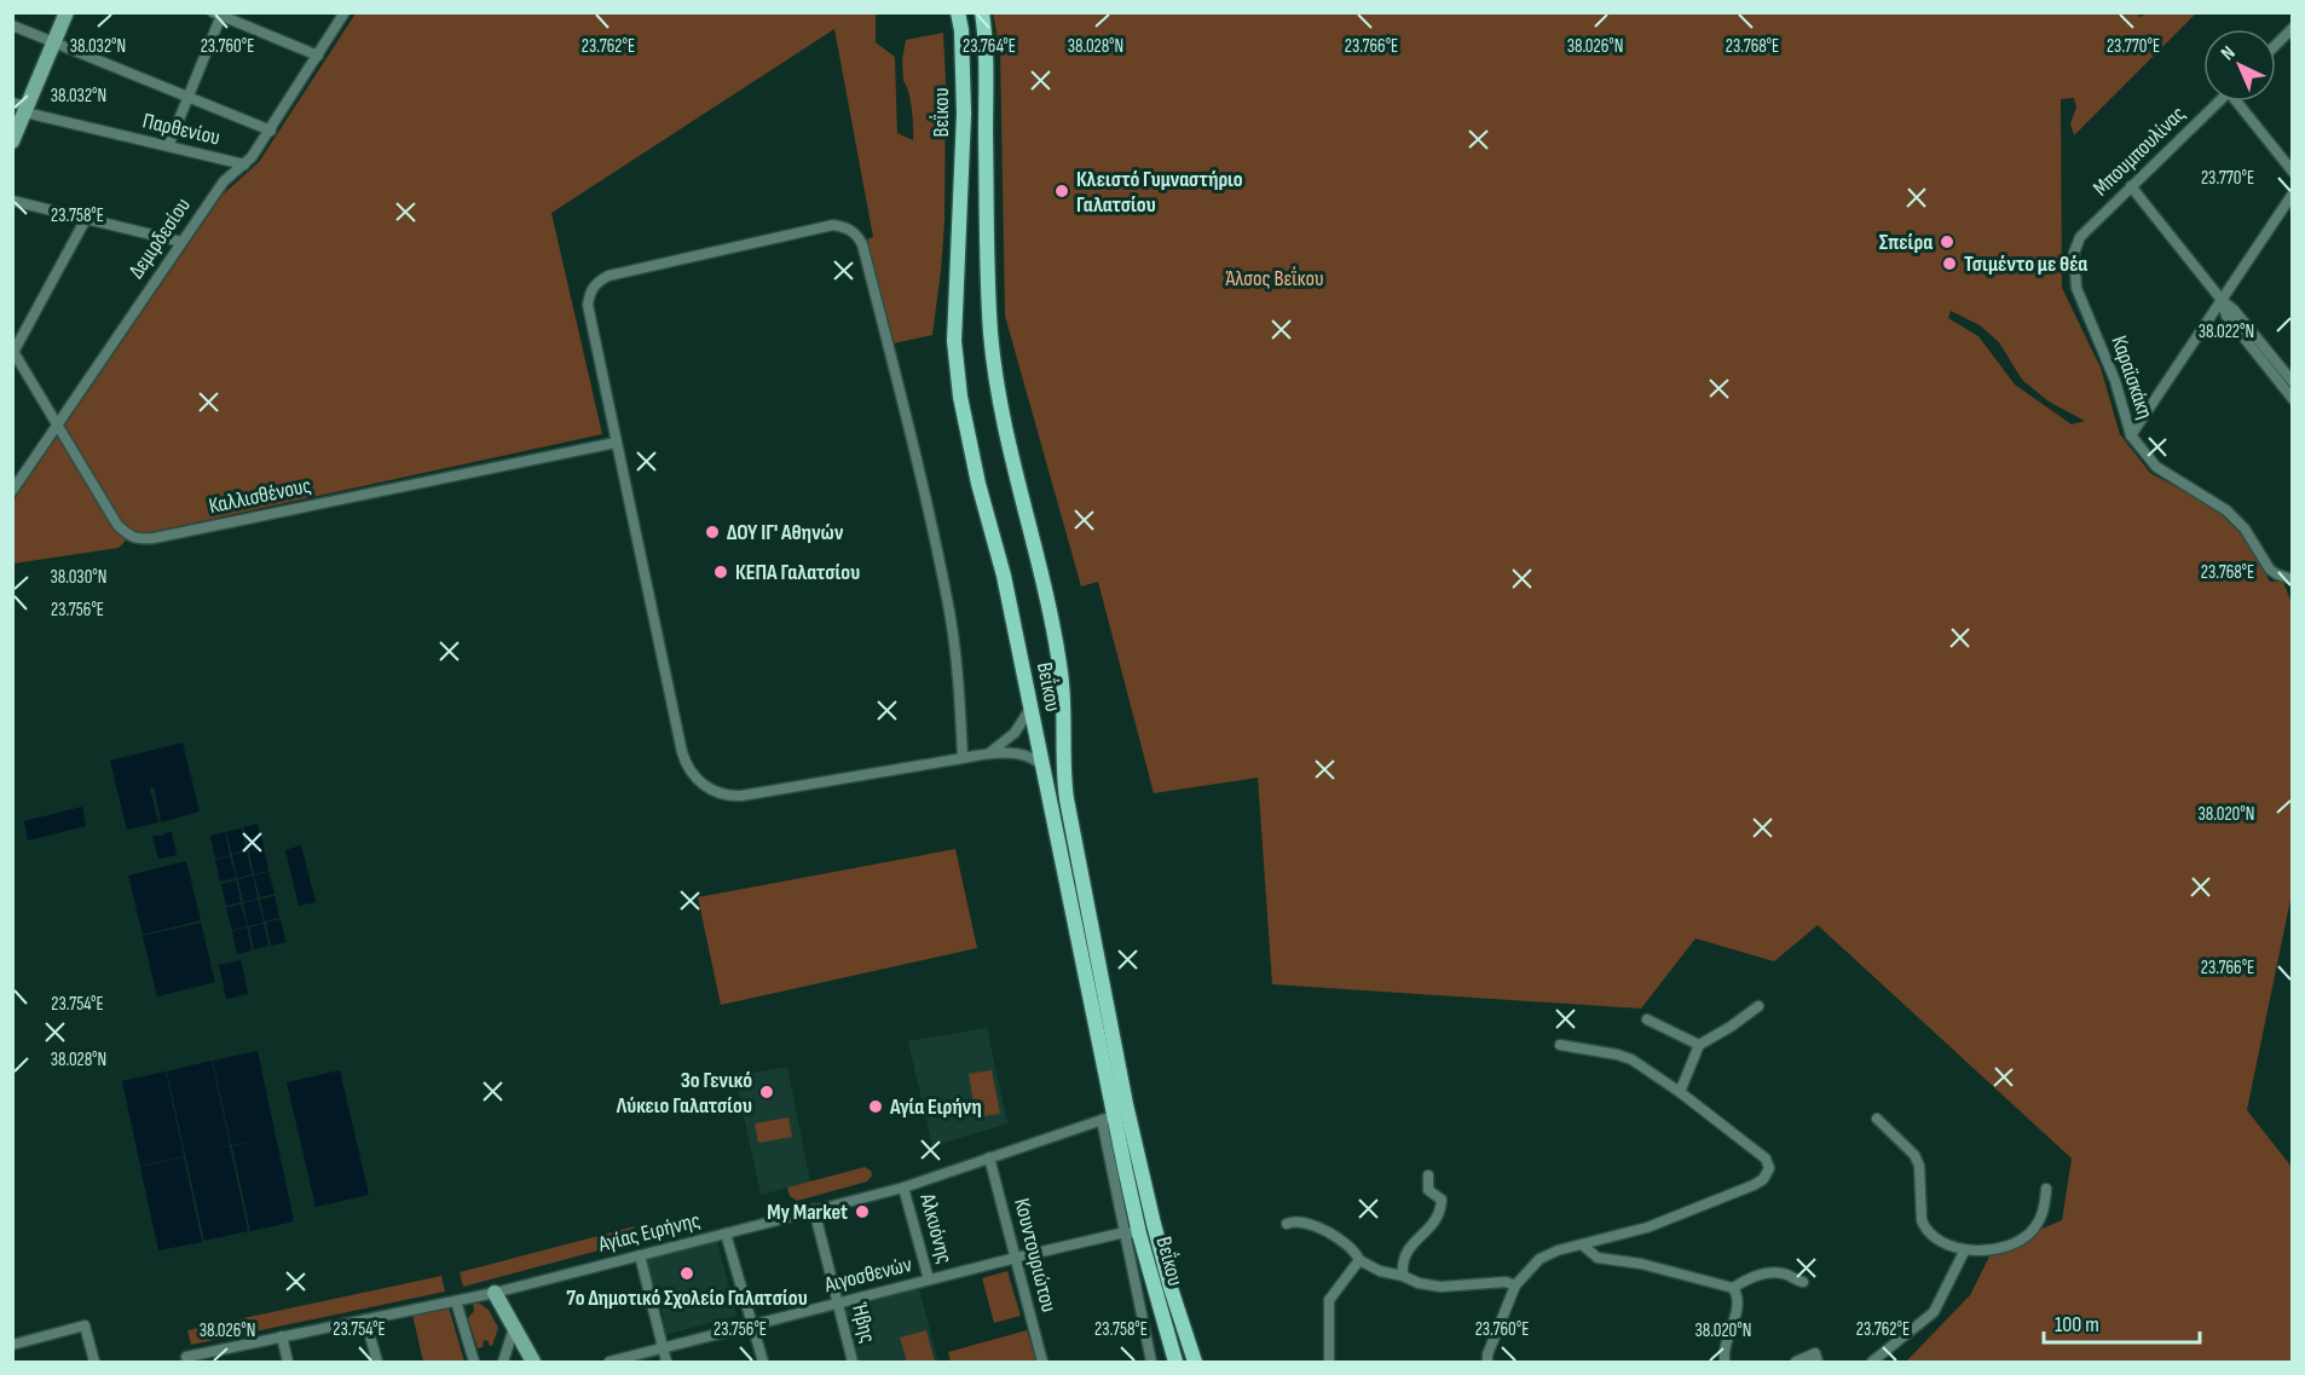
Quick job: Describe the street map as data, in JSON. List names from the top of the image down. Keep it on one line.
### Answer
{"streets":{"main road":["Βεΐκου"],"street":["Παρθενίου","Μπουμπουλίνας","Δεμιρδεσίου","Καραϊσκάκη","Καλλισθένους","Αλκυόνης","Αγίας Ειρήνης","Κουντουριώτου","Αιγοσθενών","Ήβης"]},"crossings":[["Βεΐκου","Αγίας Ειρήνης"],["Βεΐκου","Αιγοσθενών"],["Παρθενίου","Δεμιρδεσίου"],["Μπουμπουλίνας","Καραϊσκάκη"],["Δεμιρδεσίου","Καλλισθένους"],["Αλκυόνης","Αγίας Ειρήνης"],["Αλκυόνης","Αιγοσθενών"],["Αγίας Ειρήνης","Κουντουριώτου"],["Αγίας Ειρήνης","Ήβης"],["Κουντουριώτου","Αιγοσθενών"],["Αιγοσθενών","Ήβης"]],"parks":["Άλσος Βεΐκου"],"places":["Κλειστό Γυμναστήριο Γαλατσίου","Σπείρα","Τσιμέντο με θέα","ΔΟΥ ΙΓ' Αθηνών","ΚΕΠΑ Γαλατσίου","3ο Γενικό Λύκειο Γαλατσίου","Αγία Ειρήνη","My Market","7ο Δημοτικό Σχολείο Γαλατσίου"],"scale_bar":"100 m","north":"top left","coordinates":["38.032°N","38.028°N","38.026°N","23.770°E","23.760°E","23.762°E","23.764°E","23.766°E","23.768°E","23.758°E","38.022°N","38.030°N","23.756°E","38.020°N","23.754°E"]}
